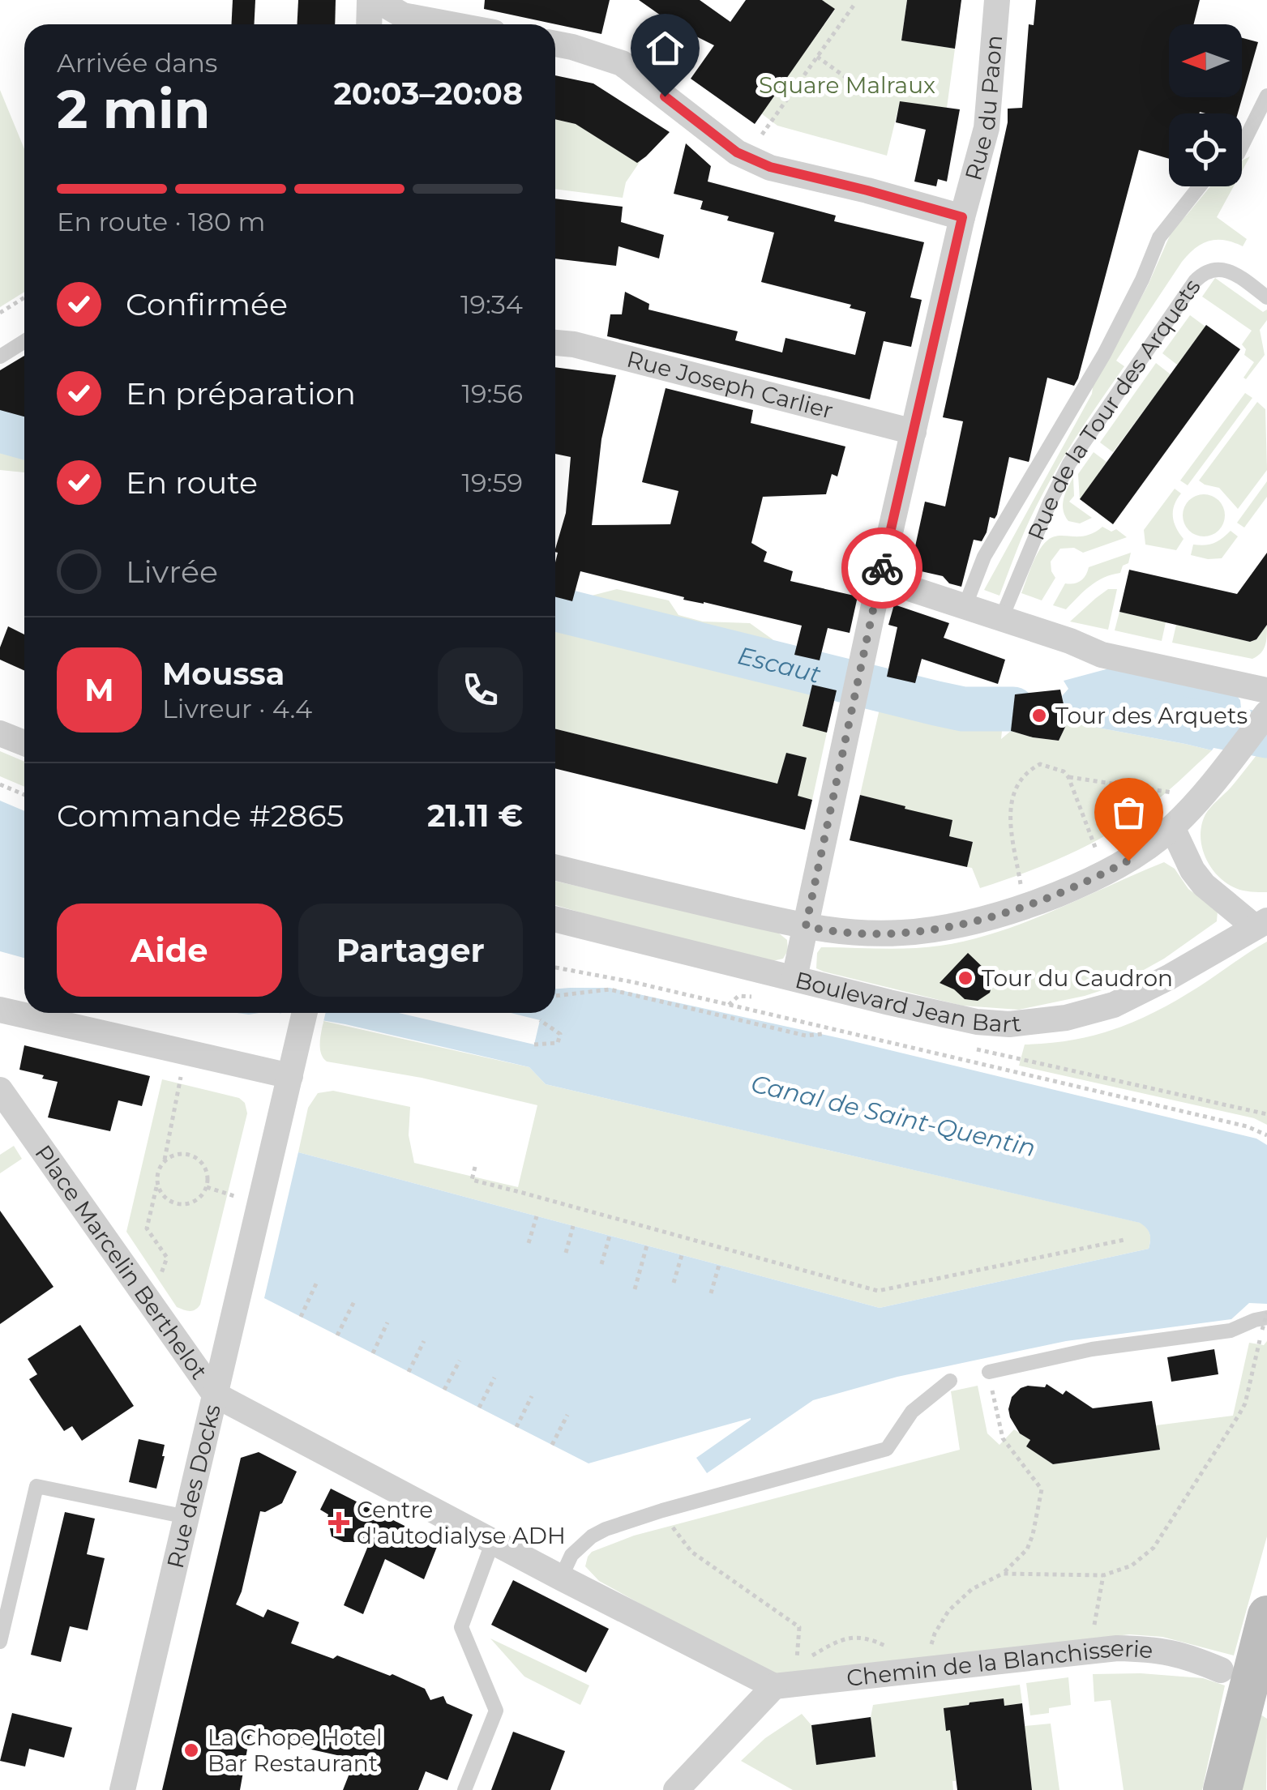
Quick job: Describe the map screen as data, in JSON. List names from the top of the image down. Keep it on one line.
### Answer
{"streets":{"street":["Rue du Paon","Rue Joseph Carlier","Boulevard Jean Bart","Place Marcelin Berthelot","Rue des Docks","Chemin de la Blanchisserie"],"lane":["Rue de la Tour des Arquets"]},"crossings":[["Rue du Paon","Rue Joseph Carlier"],["Rue du Paon","Boulevard Jean Bart"],["Place Marcelin Berthelot","Rue des Docks"],["Place Marcelin Berthelot","Chemin de la Blanchisserie"]],"water":["Escaut","Canal de Saint-Quentin"],"parks":["Square Malraux"],"places":{"other":["Tour des Arquets","Tour du Caudron","La Chope Hotel Bar Restaurant"],"health":["Centre d'autodialyse ADH"]},"north":"left","page":{"heading":["2 min","Arrivée dans","20:03–20:08"],"panel":["Moussa","Livreur · 4.4","Commande #2865","21.11 €"],"bar":"En route · 180 m","list":[["Confirmée","19:34"],["En préparation","19:56"],["En route","19:59"],"Livrée"],"round":"M","buttons":["Aide","Partager"]}}
